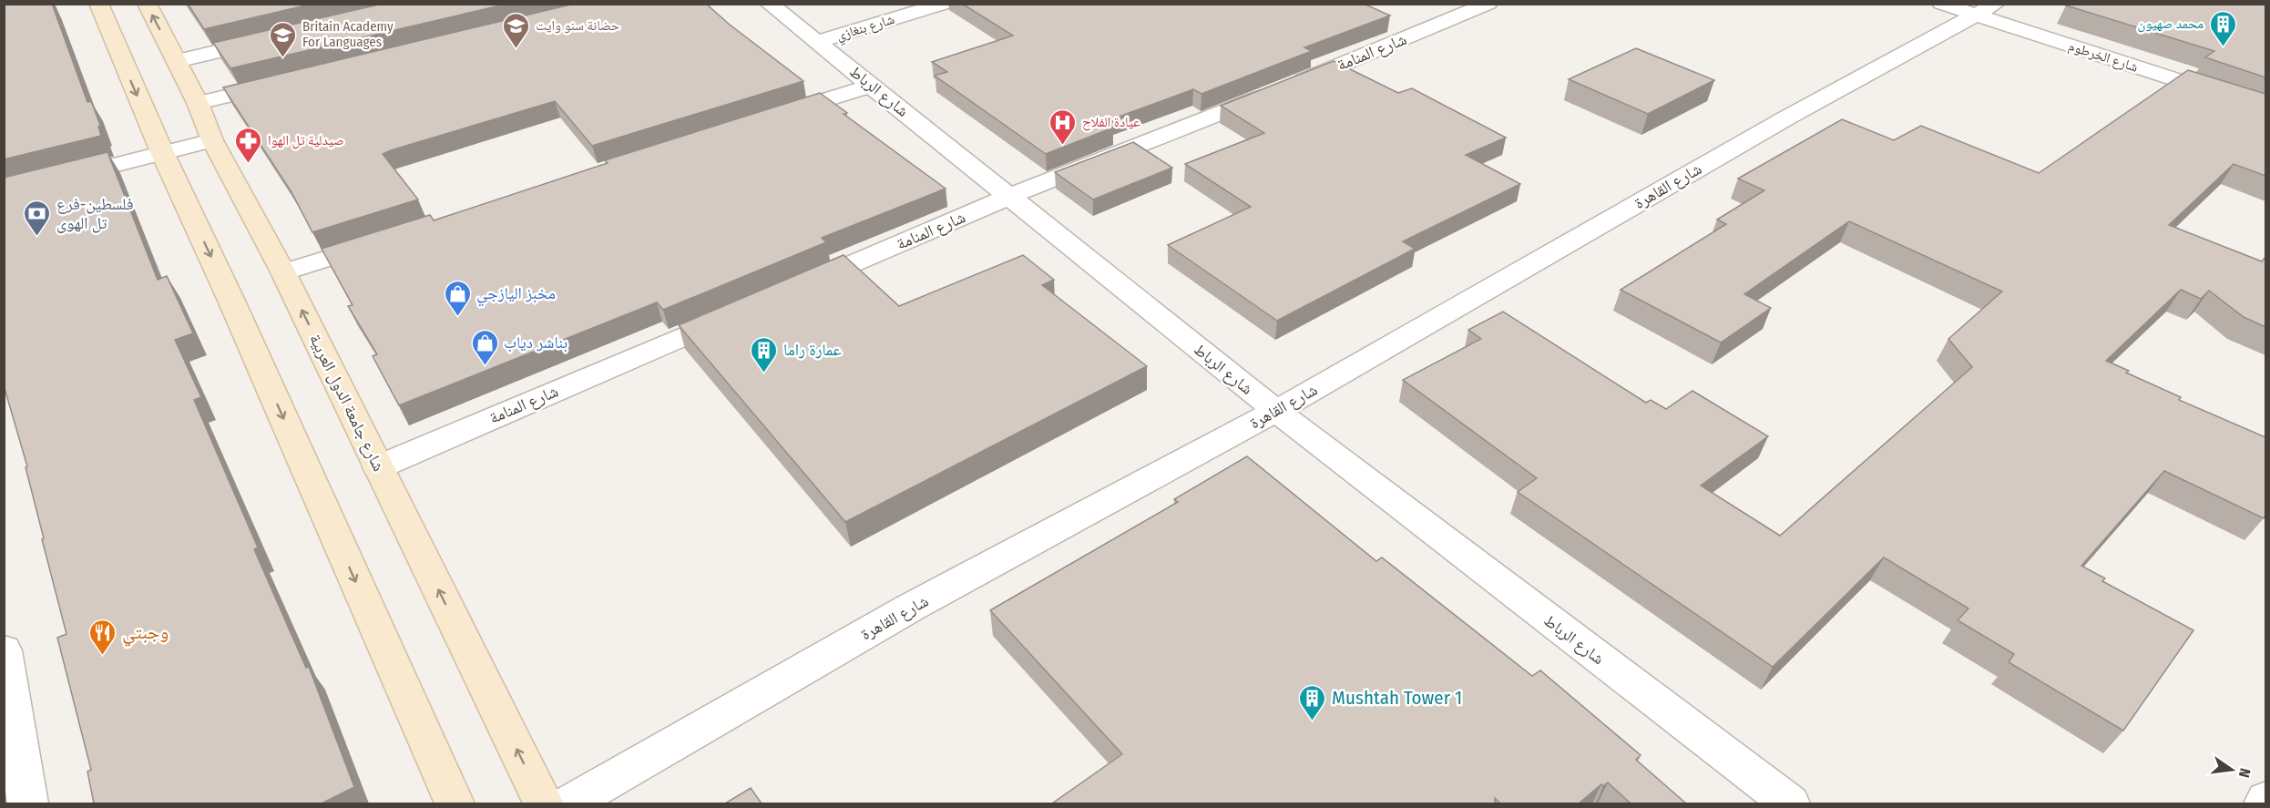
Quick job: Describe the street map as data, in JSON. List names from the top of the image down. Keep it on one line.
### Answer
{"streets":{"main road":["شارع جامعة الدول العربية"],"street":["شارع بنغازي","شارع المنامة","شارع الخرطوم","شارع الرباط","شارع القاهرة"]},"crossings":[["شارع بنغازي","شارع الرباط"],["شارع المنامة","شارع الرباط"],["شارع المنامة","شارع جامعة الدول العربية"],["شارع الخرطوم","شارع القاهرة"],["شارع الرباط","شارع القاهرة"]],"places":{"building":["محمد صهيون","عمارة راما","Mushtah Tower 1"],"school or university":["حضانة سنو وايت","Britain Academy For Languages"],"hospital":["عيادة الفلاح"],"pharmacy":["صيدلية تل الهوا"],"bank":["فلسطين-فرع تل الهوى"],"shop":["مخبز اليازجي","بناشر دياب"],"restaurant":["وجبتي"]},"north":"right"}
